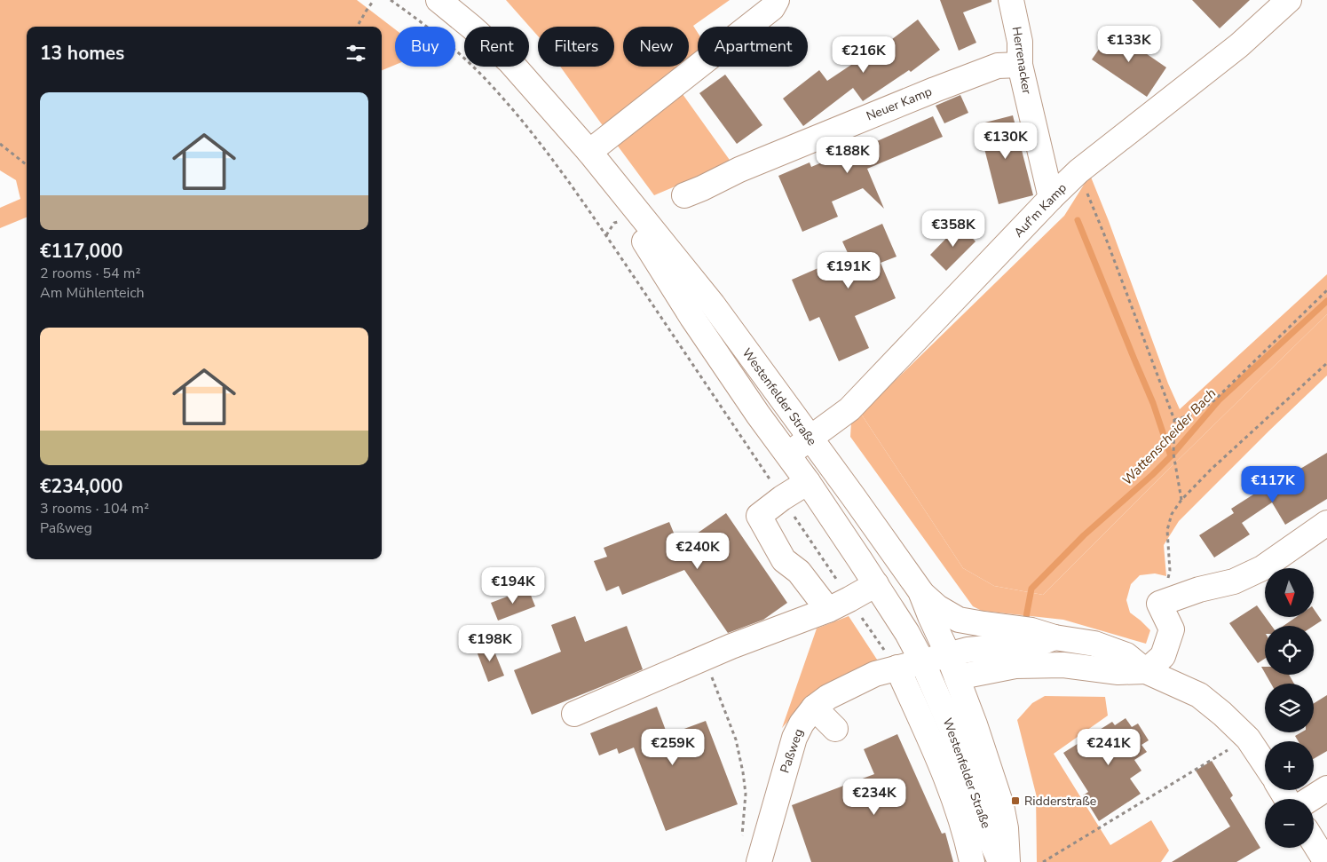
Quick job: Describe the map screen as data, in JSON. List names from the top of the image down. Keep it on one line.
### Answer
{"streets":{"street":["Herrenacker","Neuer Kamp","Auf'm Kamp","Westenfelder Straße","Paßweg"]},"crossings":[["Herrenacker","Neuer Kamp"],["Herrenacker","Auf'm Kamp"],["Auf'm Kamp","Westenfelder Straße"],["Westenfelder Straße","Paßweg"]],"water":["Wattenscheider Bach"],"places":{"transit":["Ridderstraße"]},"north":"bottom","page":{"price":["€133K","€216K","€130K","€188K","€358K","€191K","€117K","€240K","€194K","€198K","€259K","€241K","€234K"],"chip":["Buy","Rent","Filters","New","Apartment"],"heading":"13 homes","list":[{"name":"€117,000","note":"2 rooms · 54 m² · Am Mühlenteich"},{"name":"€234,000","note":"3 rooms · 104 m² · Paßweg"}],"map_buttons":["+","−"]}}
